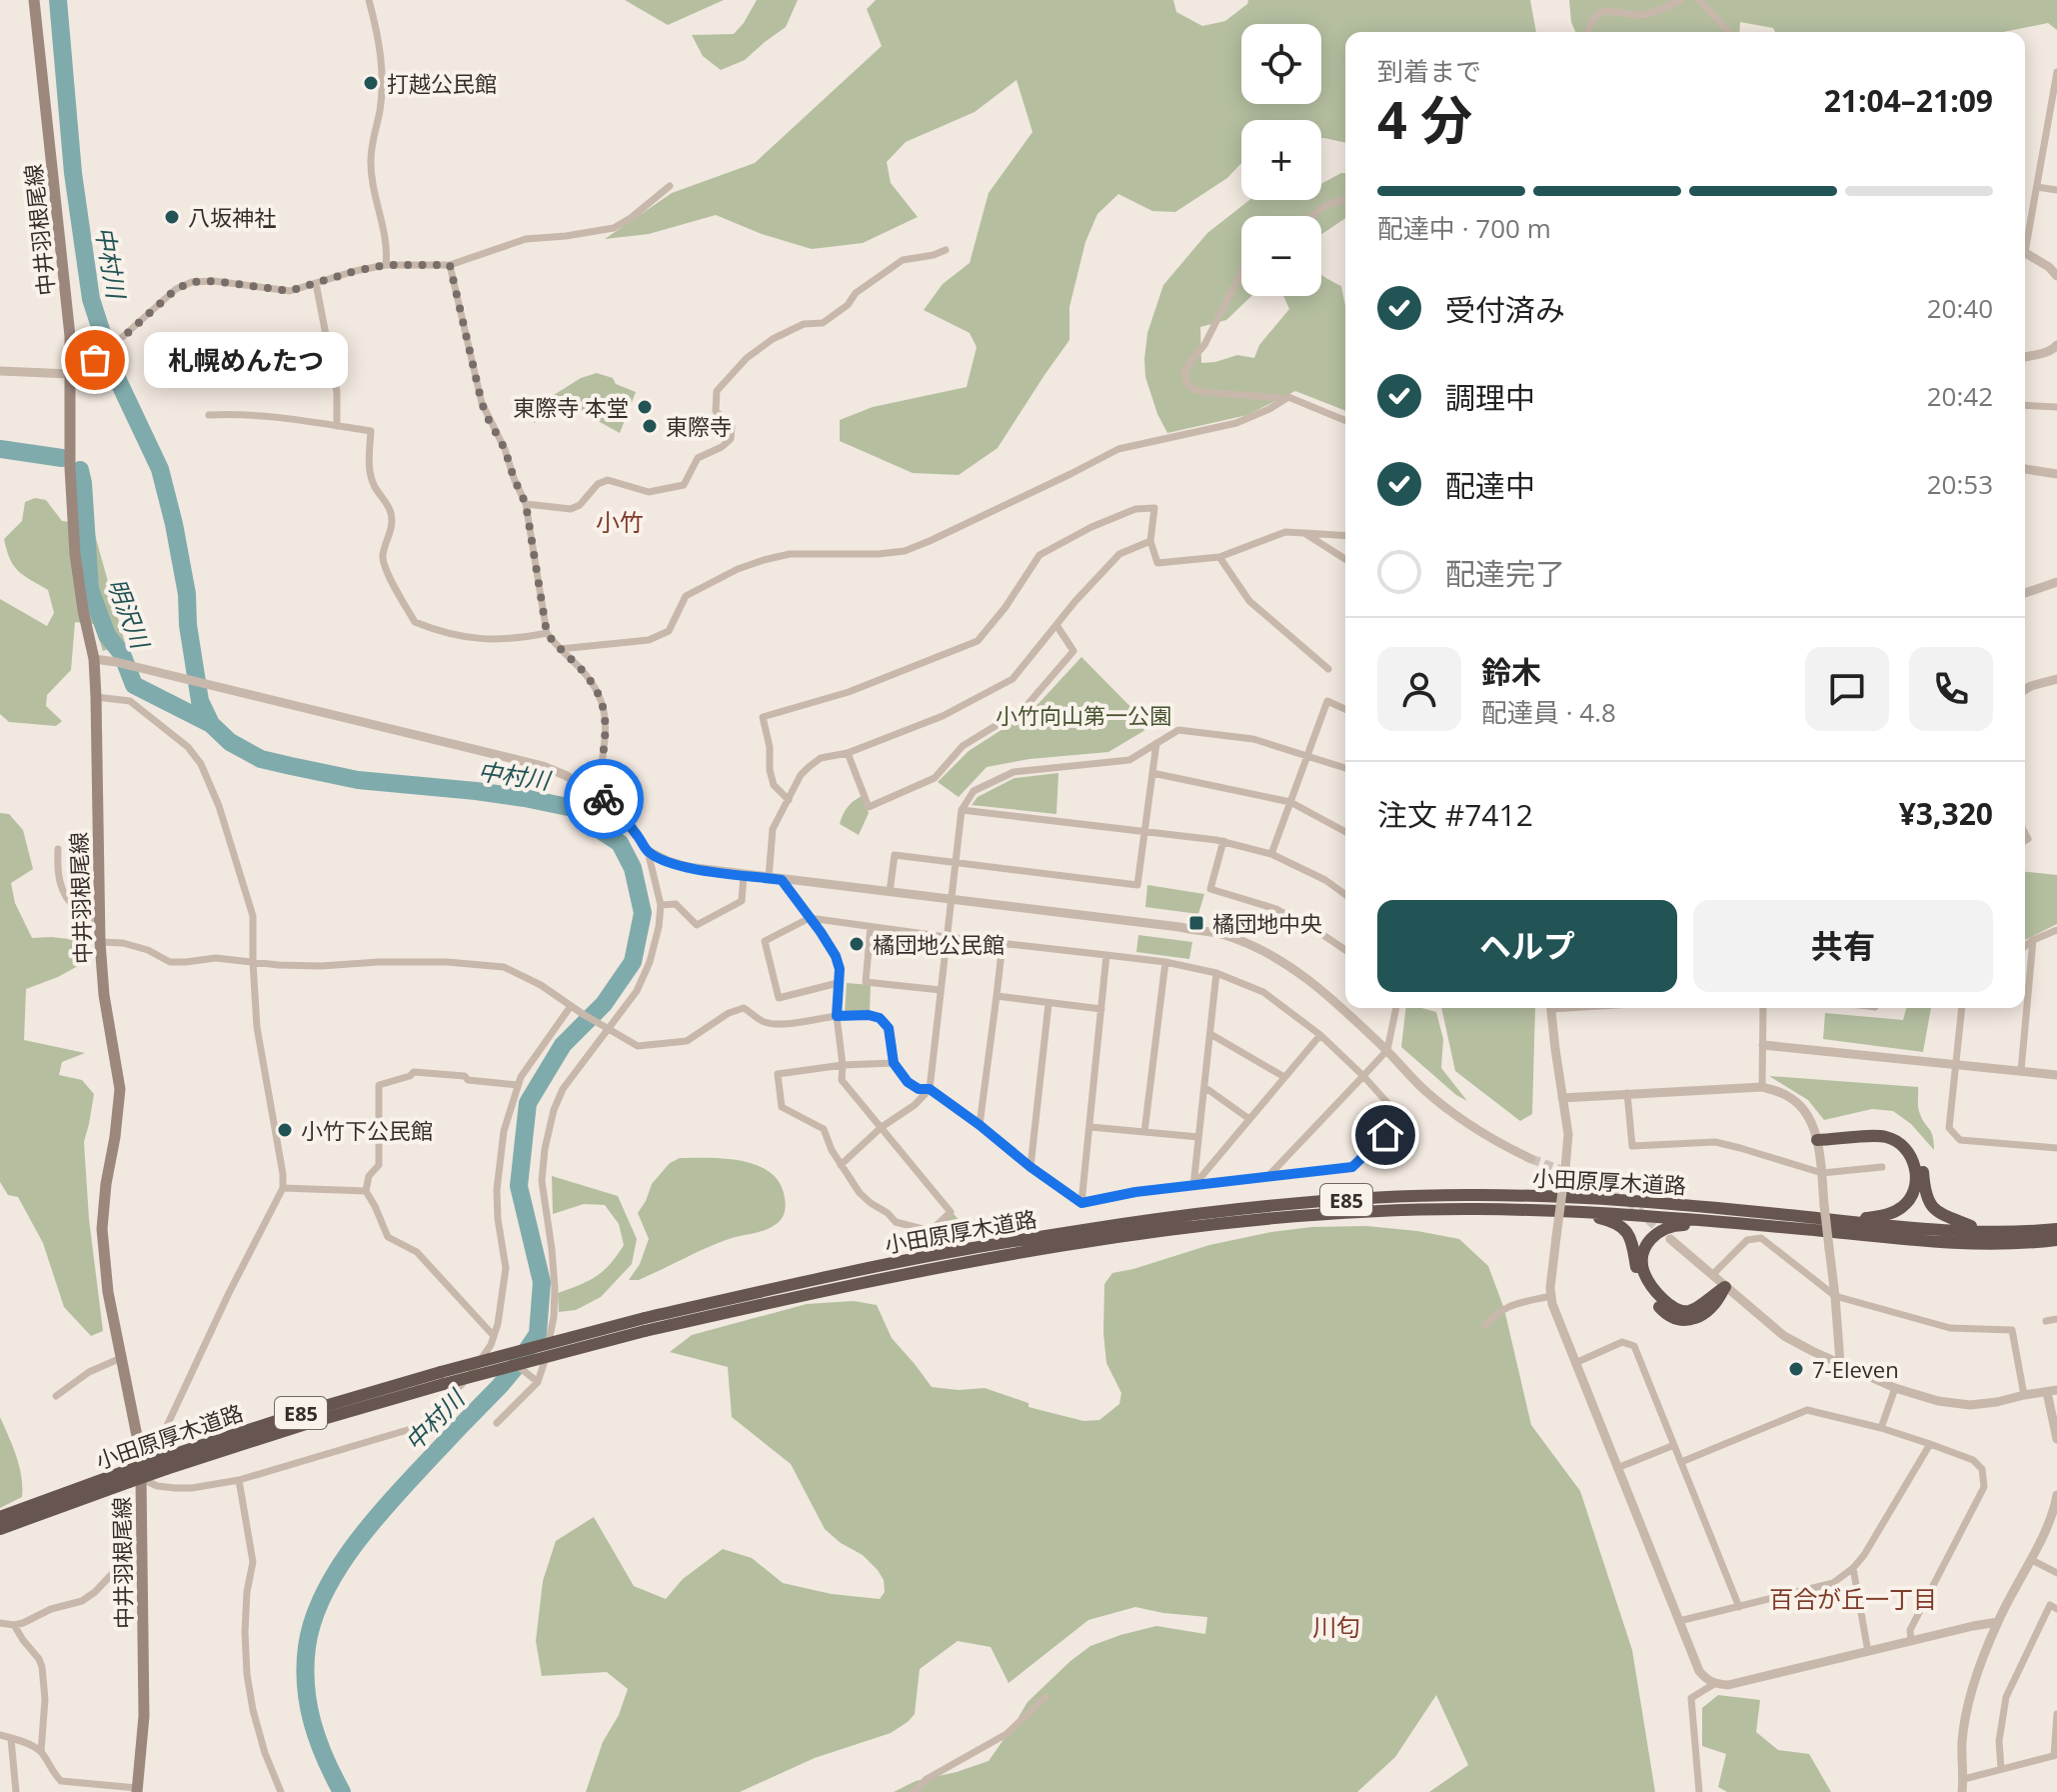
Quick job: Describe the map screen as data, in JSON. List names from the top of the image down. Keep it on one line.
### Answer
{"streets":{"highway":["小田原厚木道路","E85"],"main road":["中井羽根尾線"]},"crossings":[["中井羽根尾線","小田原厚木道路"]],"districts":["小竹","百合が丘一丁目","川匂"],"water":["中村川","明沢川"],"parks":["小竹向山第一公園"],"places":{"other":["打越公民館","八坂神社","札幌めんたつ","東際寺 本堂","東際寺","橘団地公民館","小竹下公民館","7-Eleven"],"transit":["橘団地中央"]},"page":{"map_buttons":["+","−"],"heading":["4 分","到着まで","21:04–21:09"],"panel":["鈴木","配達員 · 4.8","注文 #7412","¥3,320"],"bar":"配達中 · 700 m","list":[["受付済み","20:40"],["調理中","20:42"],["配達中","20:53"],"配達完了"],"bubble":"札幌めんたつ","buttons":["ヘルプ","共有"]}}
